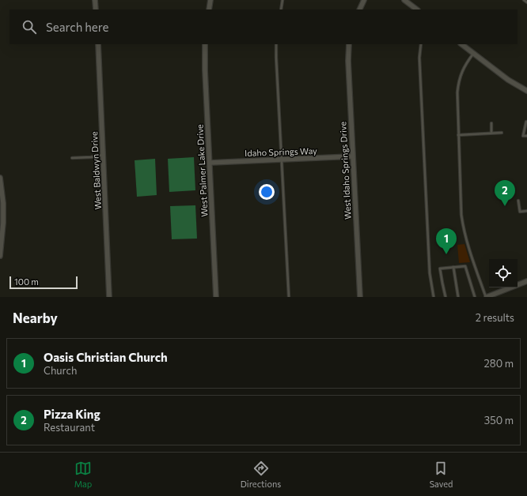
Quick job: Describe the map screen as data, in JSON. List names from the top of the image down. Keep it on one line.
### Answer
{"streets":{"street":["Idaho Springs Way","West Baldwyn Drive","West Palmer Lake Drive","West Idaho Springs Drive"]},"crossings":[["Idaho Springs Way","West Palmer Lake Drive"],["Idaho Springs Way","West Idaho Springs Drive"]],"scale_bar":"100 m","page":{"search":"Search here","pins":["2","1"],"scale":"100 m","heading":["Nearby","2 results"],"list":[{"mark":"1","name":"Oasis Christian Church","note":"Church","value":"280 m"},{"mark":"2","name":"Pizza King","note":"Restaurant","value":"350 m"}],"nav":["Map","Directions","Saved"]}}
